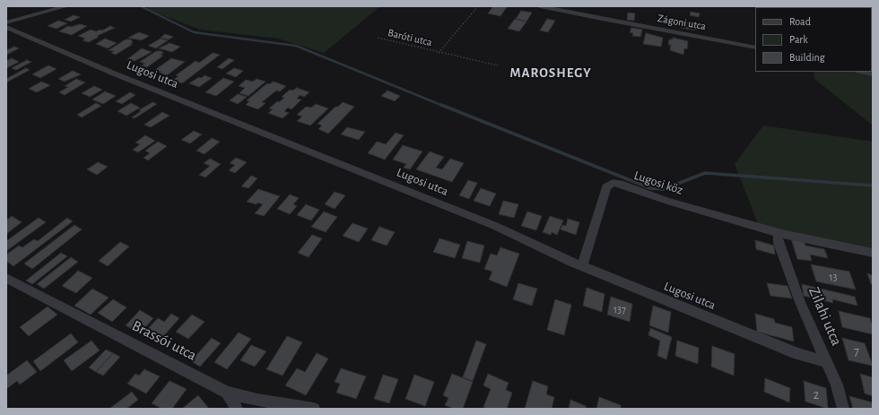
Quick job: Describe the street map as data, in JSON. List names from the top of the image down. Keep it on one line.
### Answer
{"streets":{"street":["Zágoni utca","Lugosi utca","Lugosi köz","Zilahi utca","Brassói utca"],"path":["Baróti utca"]},"crossings":[["Lugosi utca","Lugosi köz"],["Lugosi utca","Zilahi utca"],["Lugosi köz","Zilahi utca"]],"districts":["MAROSHEGY"],"house_numbers":["13","137","7","2"],"legend":["Road","Park","Building"]}
